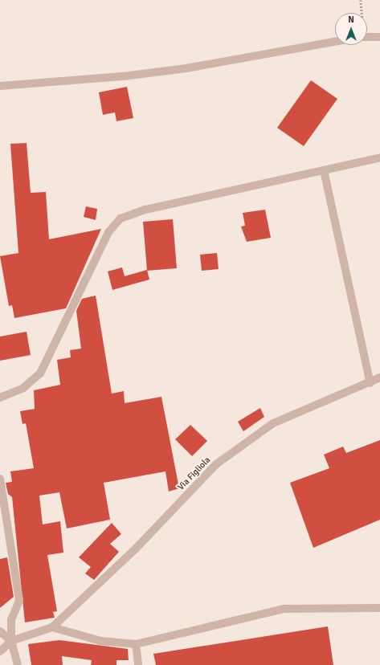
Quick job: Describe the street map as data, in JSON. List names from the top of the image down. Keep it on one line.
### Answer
{"streets":{"street":["Via Figliola"]},"north":"top"}
